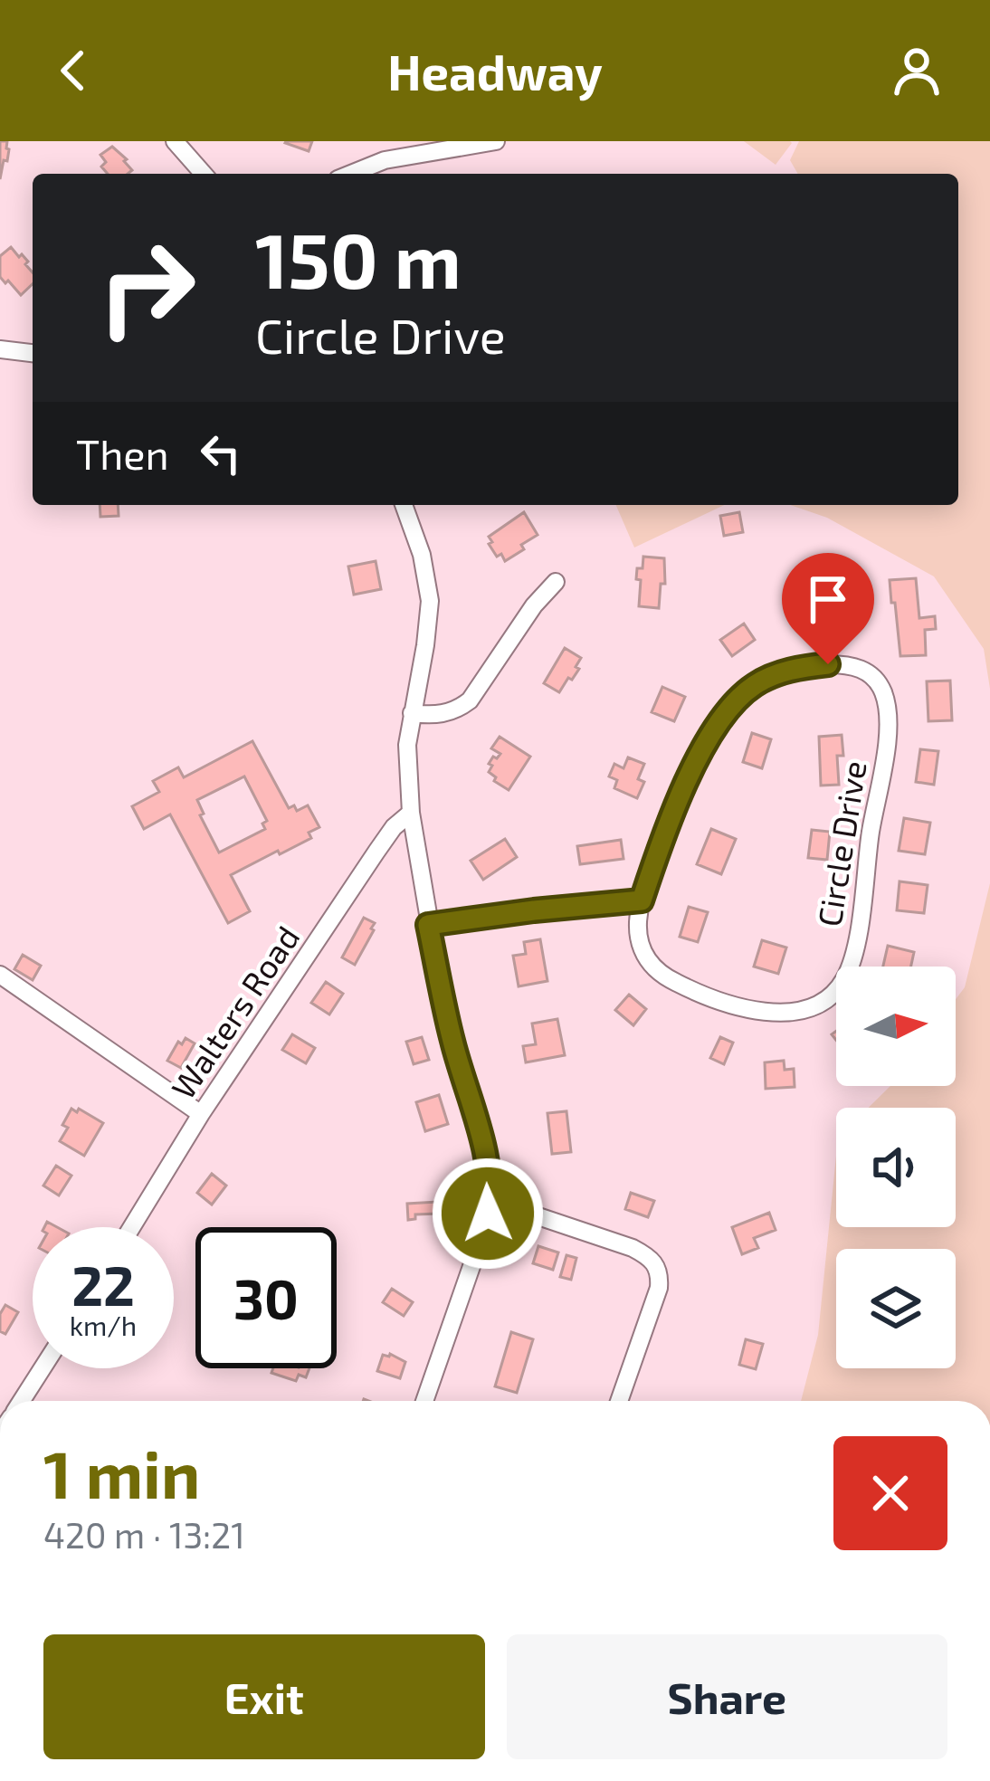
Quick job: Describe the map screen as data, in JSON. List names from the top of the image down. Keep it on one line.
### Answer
{"streets":{"street":["Circle Drive","Walters Road"]},"north":"right","page":{"header":"Headway","turn":["150 m","Circle Drive"],"then":"Then","speed":"22 km/h","limit":"30","heading":["1 min","420 m · 13:21"],"buttons":["Exit","Share"]}}
